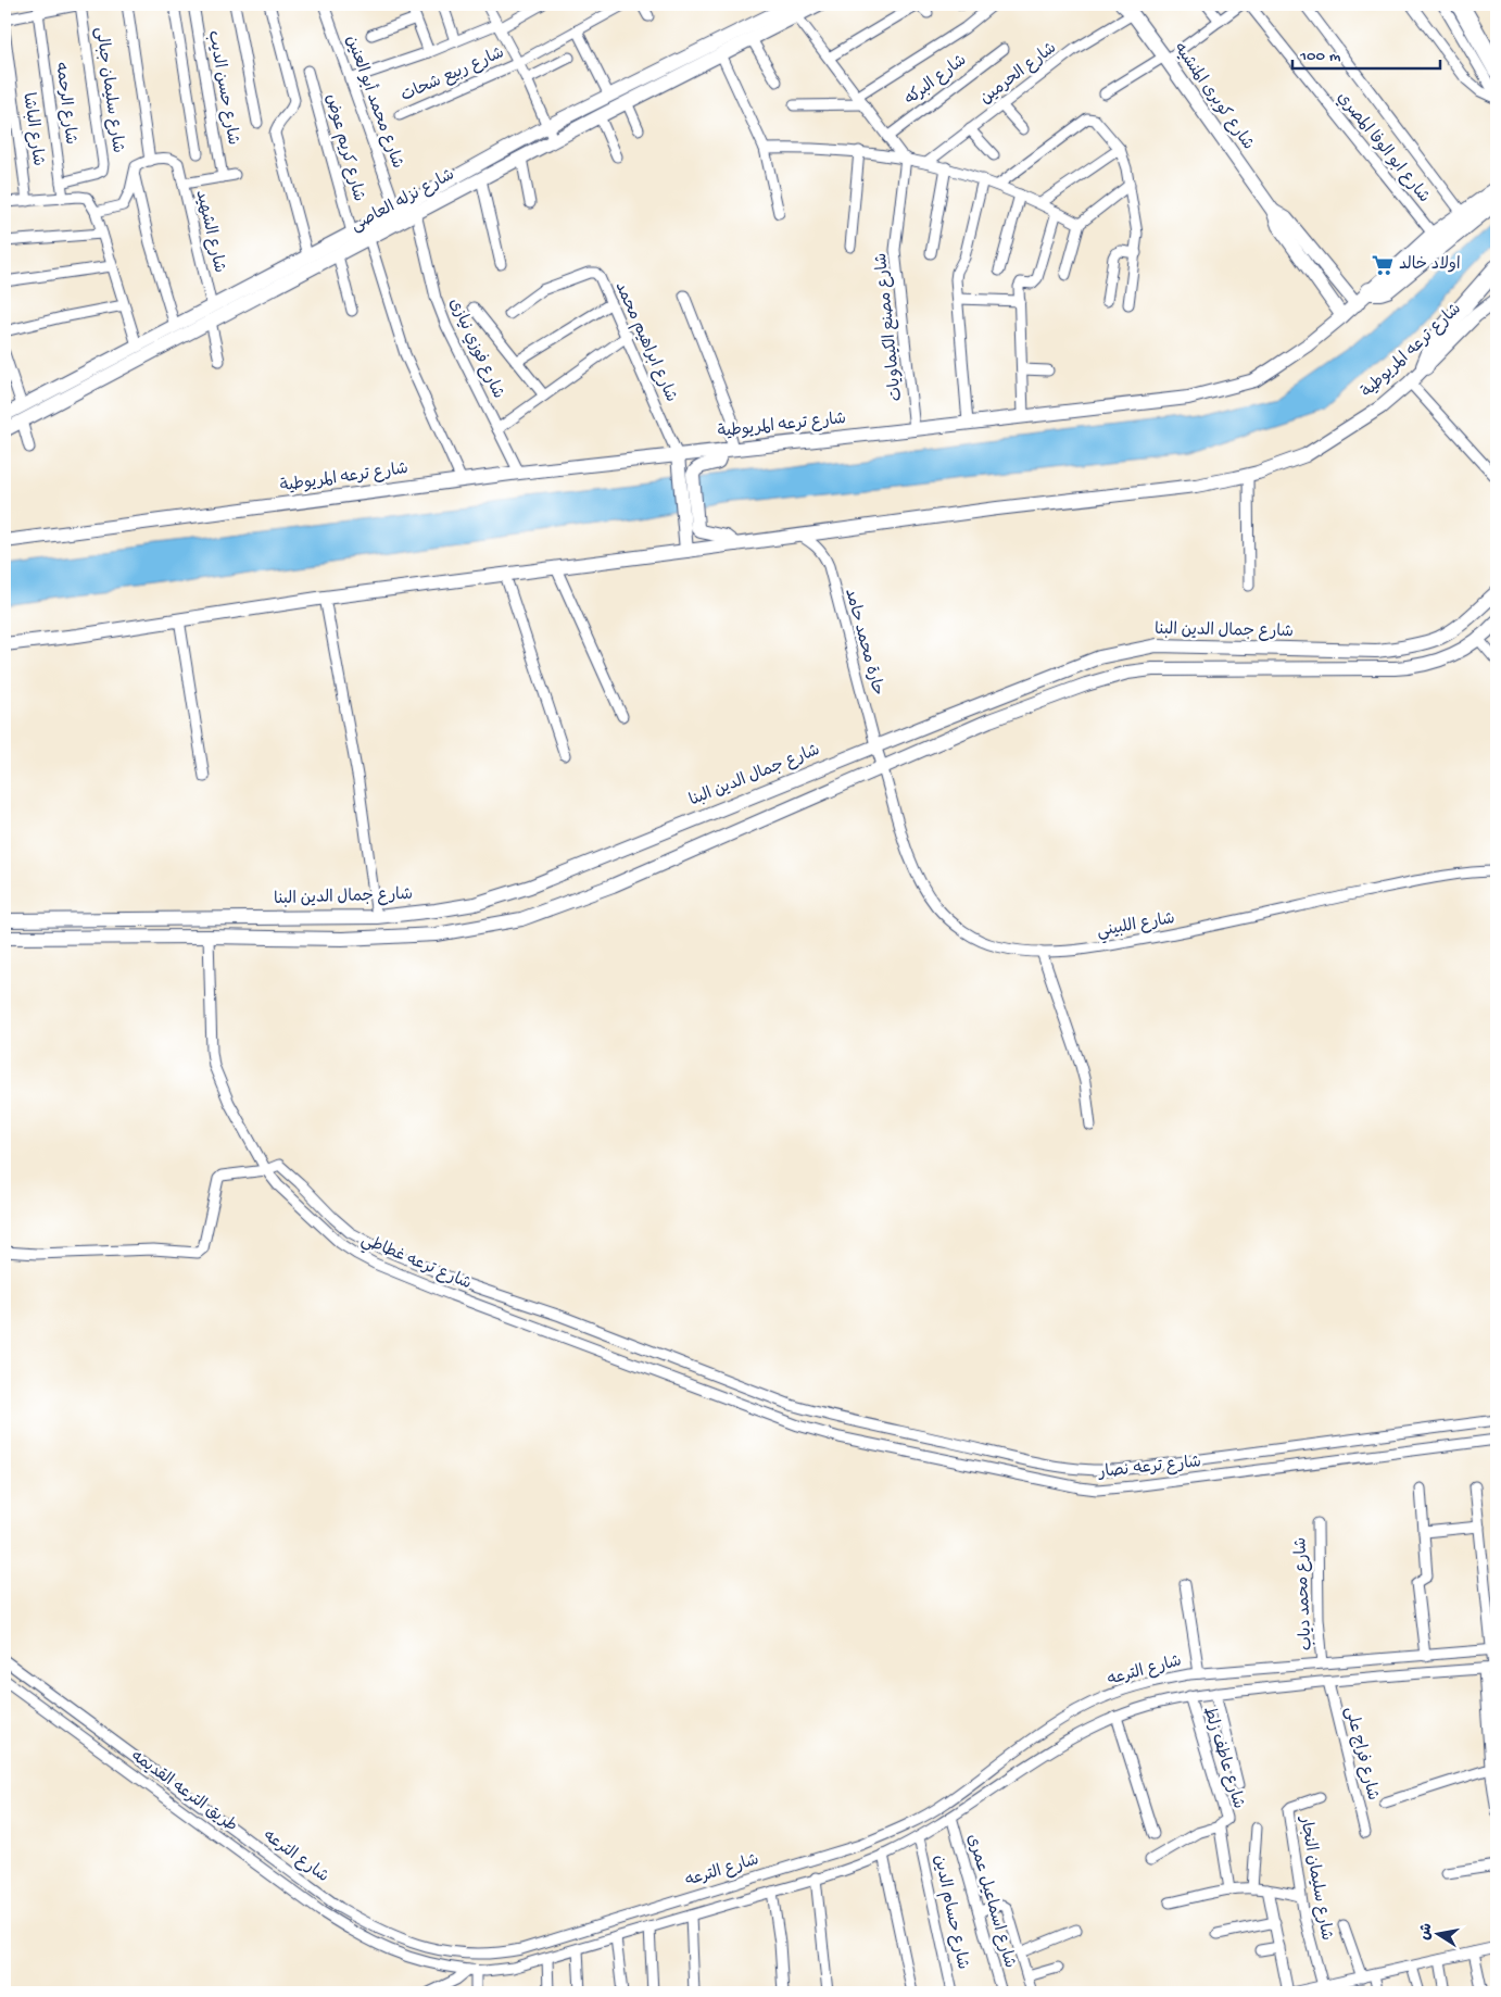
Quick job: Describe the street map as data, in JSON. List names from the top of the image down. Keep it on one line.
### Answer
{"streets":{"main road":["شارع كوبرى المنشيه","شارع نزله العاصى","شارع ترعه المريوطية","شارع جمال الدين البنا"],"street":["شارع الحرمين","شارع ربيع شحات","شارع البركه","شارع حسن الديب","شارع سليمان جبالى","شارع محمد أبو العنين","شارع الرحمه","شارع الباشا","شارع كريم عوض","شارع ابو الوفا المصري","شارع الشهيد","شارع مصنع الكيماويات","شارع ابراهيم محمد","شارع فوزي نيازى","حارة محمد حامد","شارع اللبيني","شارع ترعه غطاطي","شارع ترعه نصار","شارع محمد دياب","شارع الترعه","شارع فراج على","شارع عاطف زلط","طريق الترعه القديمه","شارع سليمان النجار","شارع اسماعيل عمرى","شارع حسام الدين"]},"crossings":[["شارع الحرمين","شارع كوبرى المنشيه"],["شارع سليمان جبالى","شارع الرحمه"],["شارع كوبرى المنشيه","شارع ترعه المريوطية"],["شارع محمد أبو العنين","شارع نزله العاصى"],["شارع كريم عوض","شارع نزله العاصى"],["شارع نزله العاصى","شارع الشهيد"],["شارع نزله العاصى","شارع فوزي نيازى"],["شارع مصنع الكيماويات","شارع ترعه المريوطية"],["شارع ابراهيم محمد","شارع ترعه المريوطية"],["شارع فوزي نيازى","شارع ترعه المريوطية"],["شارع ترعه المريوطية","حارة محمد حامد"],["شارع جمال الدين البنا","حارة محمد حامد"],["حارة محمد حامد","شارع اللبيني"],["شارع ترعه غطاطي","شارع ترعه نصار"],["شارع محمد دياب","شارع الترعه"],["شارع الترعه","شارع فراج على"],["شارع الترعه","شارع عاطف زلط"],["شارع الترعه","طريق الترعه القديمه"],["شارع الترعه","شارع اسماعيل عمرى"],["شارع الترعه","شارع حسام الدين"]],"places":{"supermarket":["اولاد خالد"]},"scale_bar":"100 m","north":"left"}
